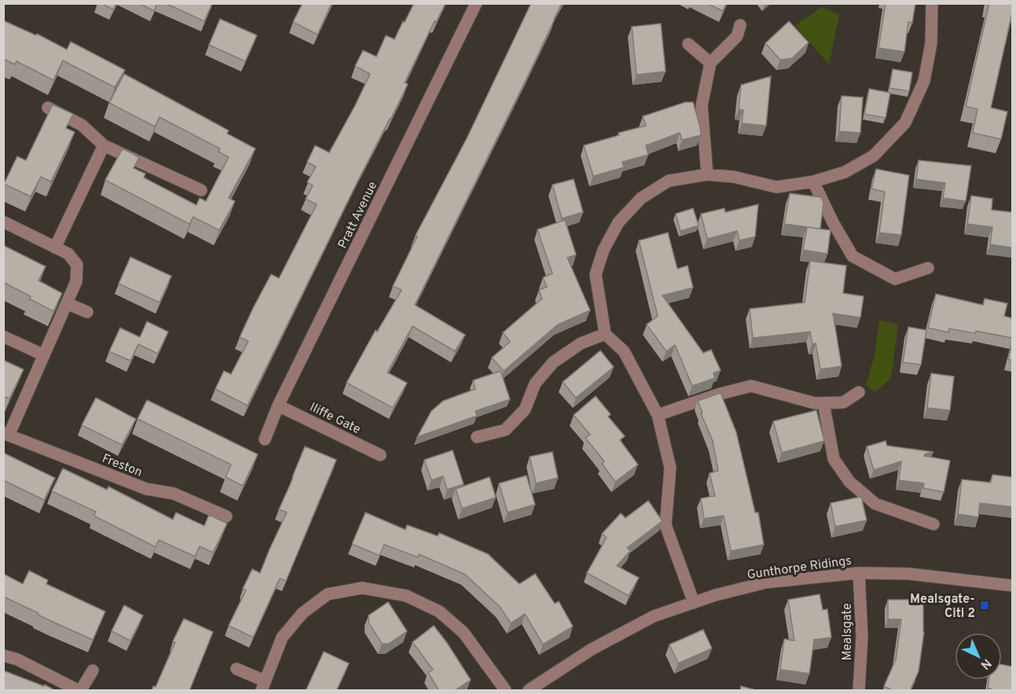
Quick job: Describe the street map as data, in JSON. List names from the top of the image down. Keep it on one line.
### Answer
{"streets":{"street":["Pratt Avenue","Iliffe Gate","Freston","Gunthorpe Ridings","Mealsgate"]},"crossings":[["Pratt Avenue","Iliffe Gate"],["Gunthorpe Ridings","Mealsgate"]],"places":{"transit":["Mealsgate- Citi 2"]},"north":"bottom right"}
